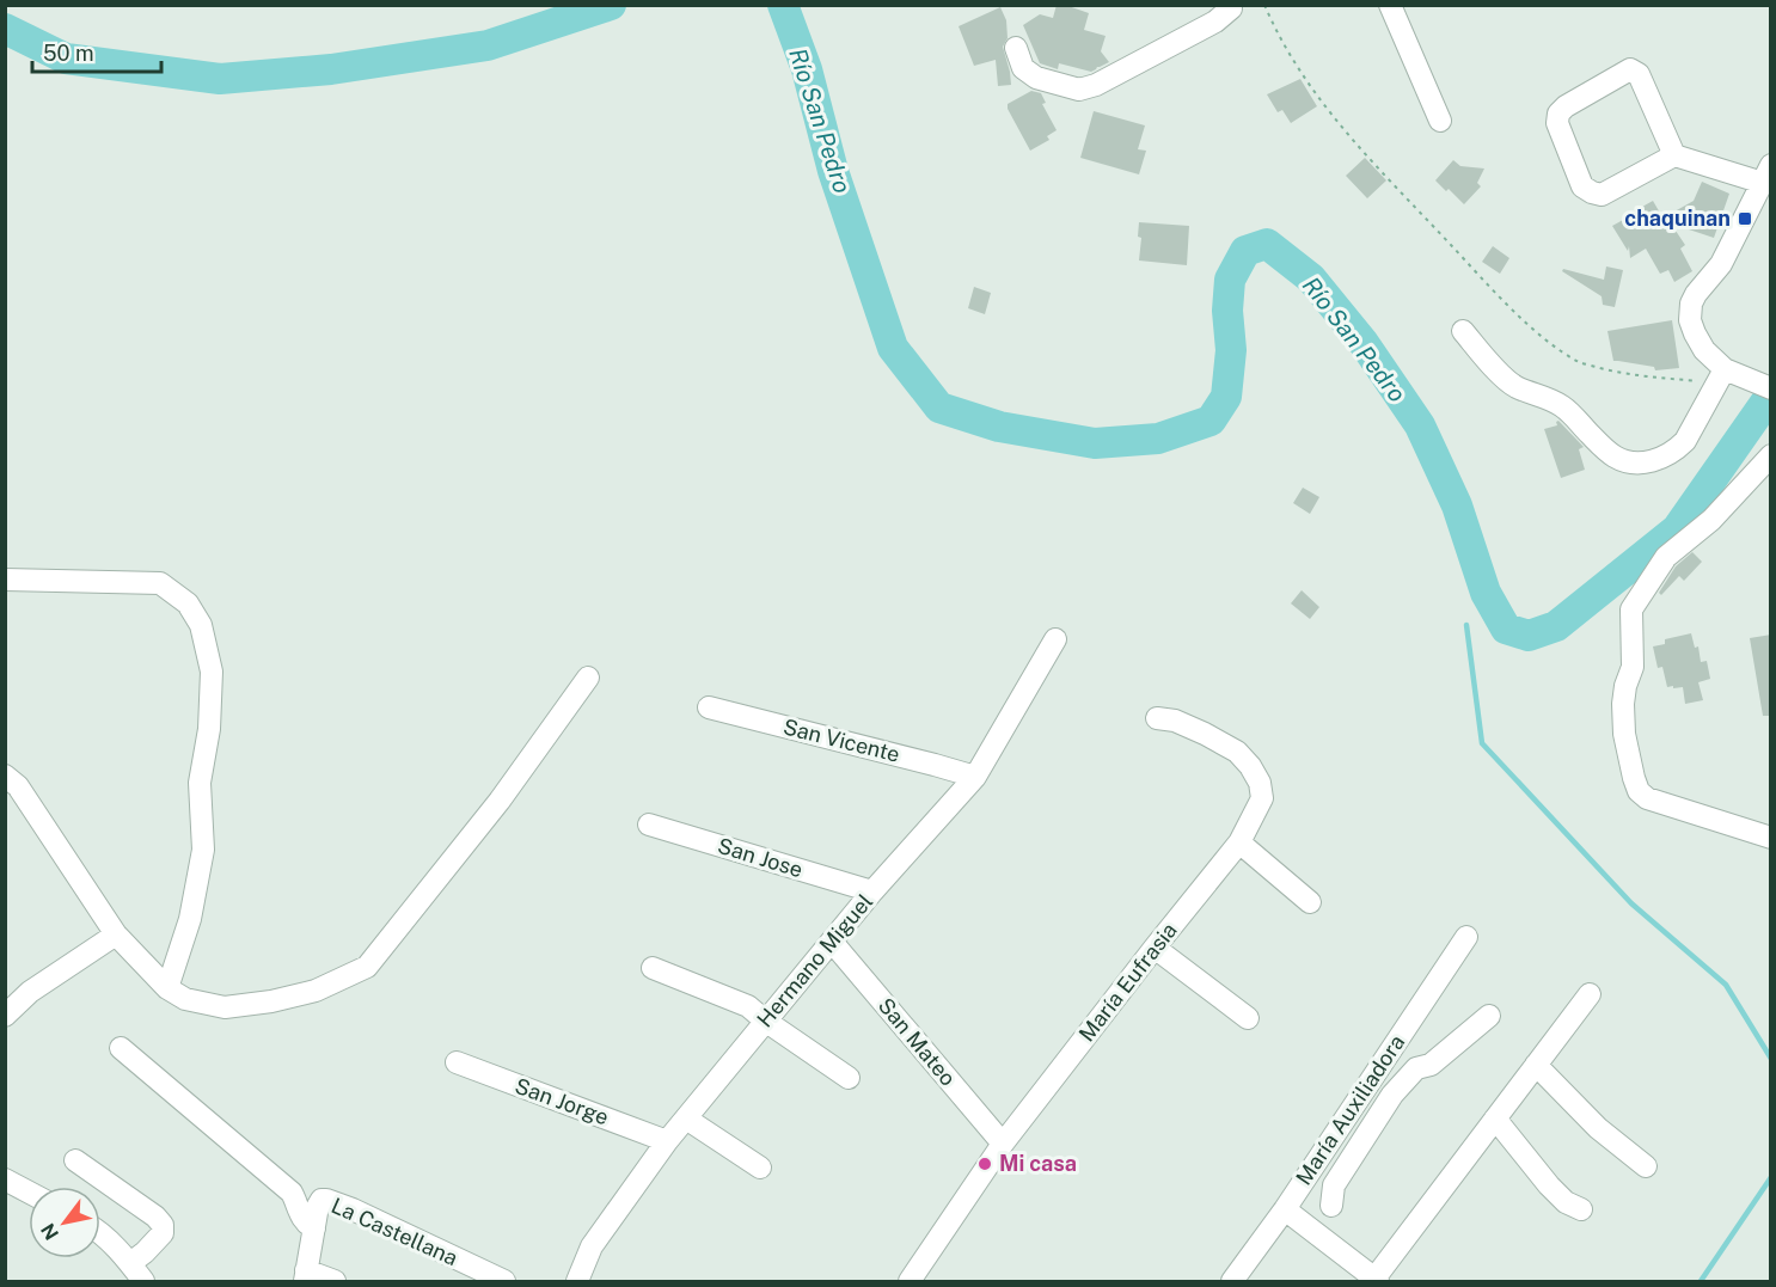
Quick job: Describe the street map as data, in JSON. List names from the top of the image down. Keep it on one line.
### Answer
{"streets":{"street":["San Vicente","San Jose","Hermano Miguel","María Eufrasia","San Mateo","San Jorge","María Auxiliadora","La Castellana"]},"crossings":[["San Vicente","Hermano Miguel"],["San Jose","Hermano Miguel"],["Hermano Miguel","San Mateo"],["Hermano Miguel","San Jorge"],["María Eufrasia","San Mateo"]],"water":["Río San Pedro"],"places":{"transit":["chaquinan"],"other":["Mi casa"]},"scale_bar":"50 m","north":"bottom left"}
